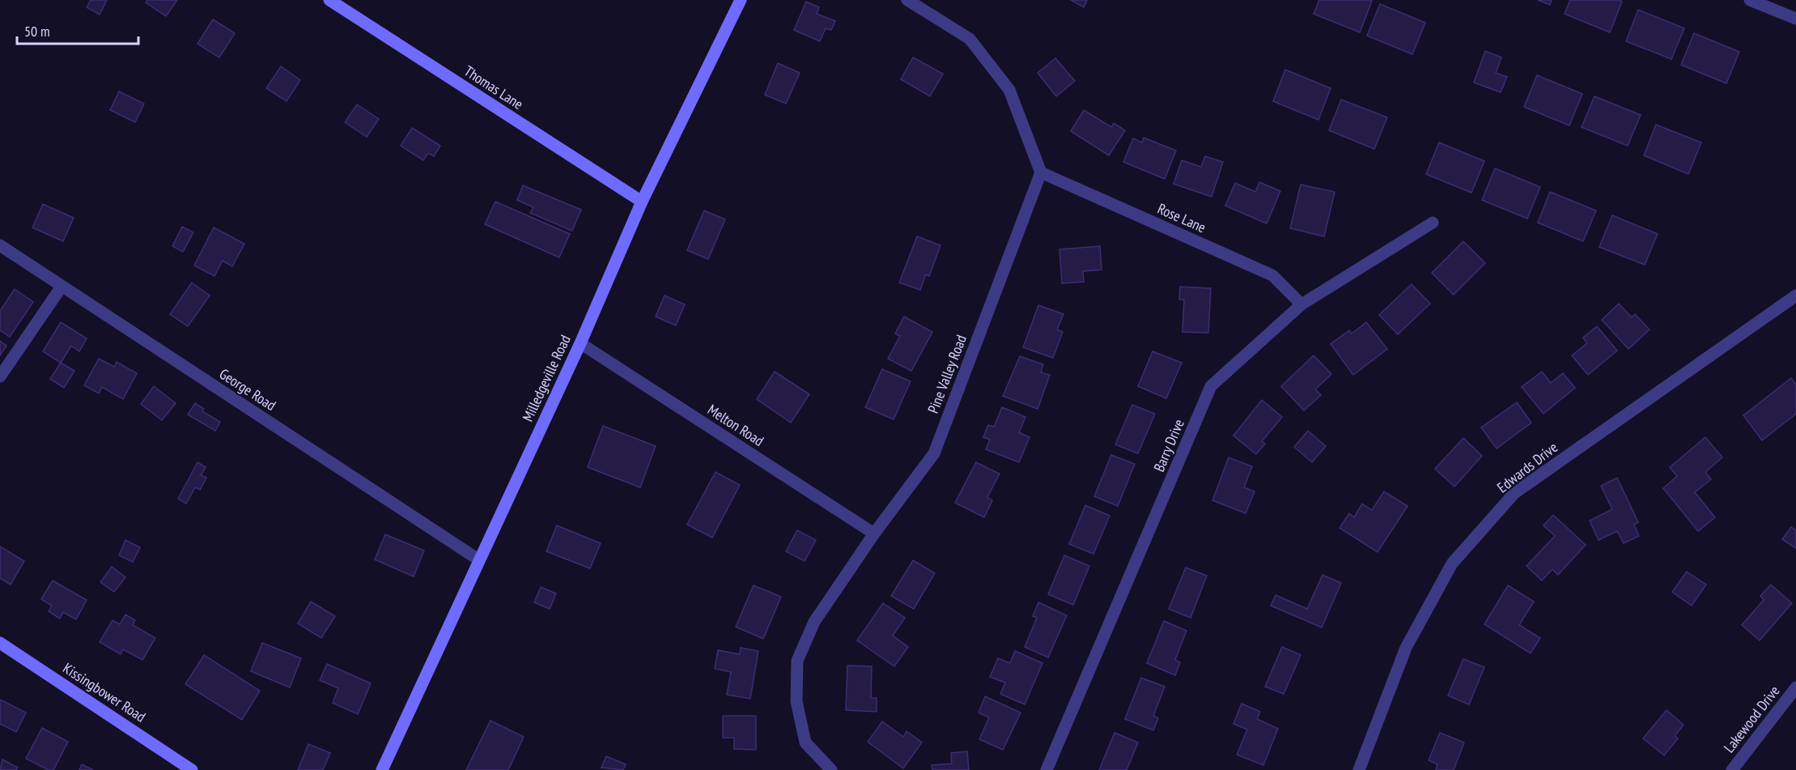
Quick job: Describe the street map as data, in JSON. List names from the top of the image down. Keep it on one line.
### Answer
{"streets":{"street":["Thomas Lane","Rose Lane","Pine Valley Road","Milledgeville Road","George Road","Melton Road","Barry Drive","Edwards Drive","Kissingbower Road","Lakewood Drive"]},"crossings":[["Thomas Lane","Milledgeville Road"],["Rose Lane","Pine Valley Road"],["Rose Lane","Barry Drive"],["Pine Valley Road","Melton Road"],["Milledgeville Road","George Road"],["Milledgeville Road","Melton Road"]],"scale_bar":"50 m"}
